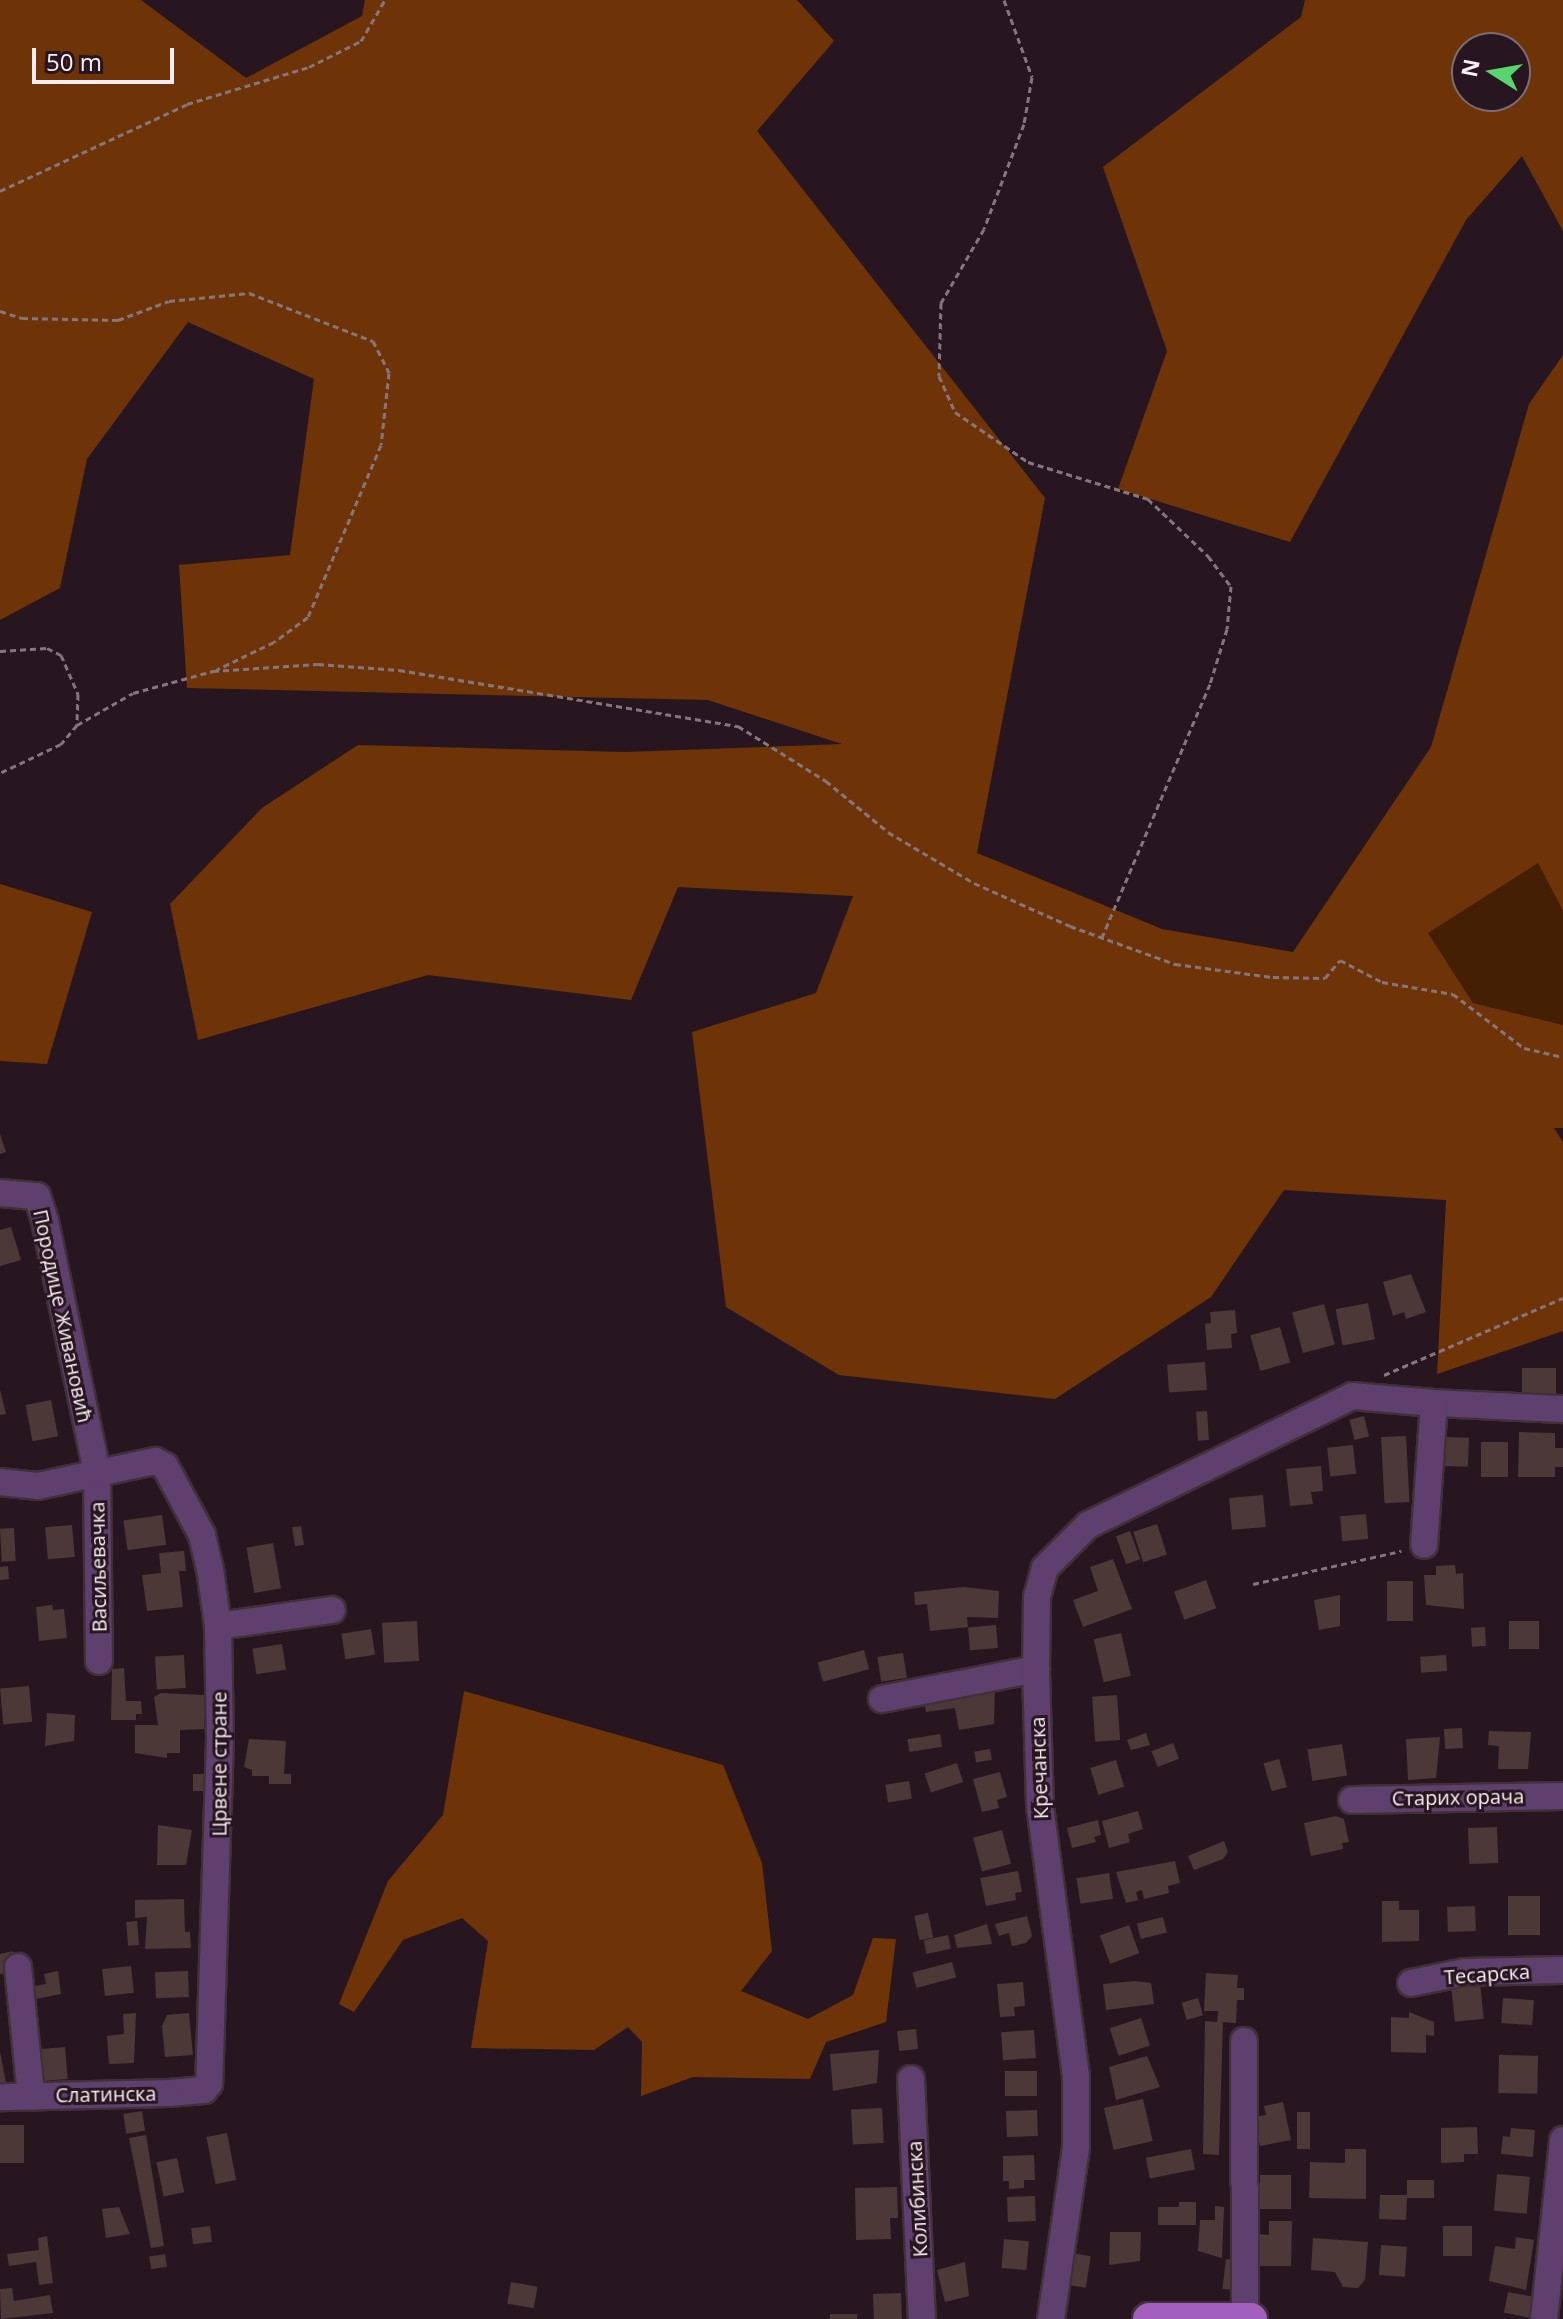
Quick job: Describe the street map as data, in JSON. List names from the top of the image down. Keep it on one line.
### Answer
{"streets":{"street":["Породице Живановић","Васиљевачка","Црвене стране","Кречанска","Старих орача","Тесарска","Слатинска","Колибинска"]},"crossings":[["Породице Живановић","Васиљевачка"],["Породице Живановић","Црвене стране"],["Васиљевачка","Црвене стране"],["Црвене стране","Слатинска"]],"scale_bar":"50 m","north":"left"}
